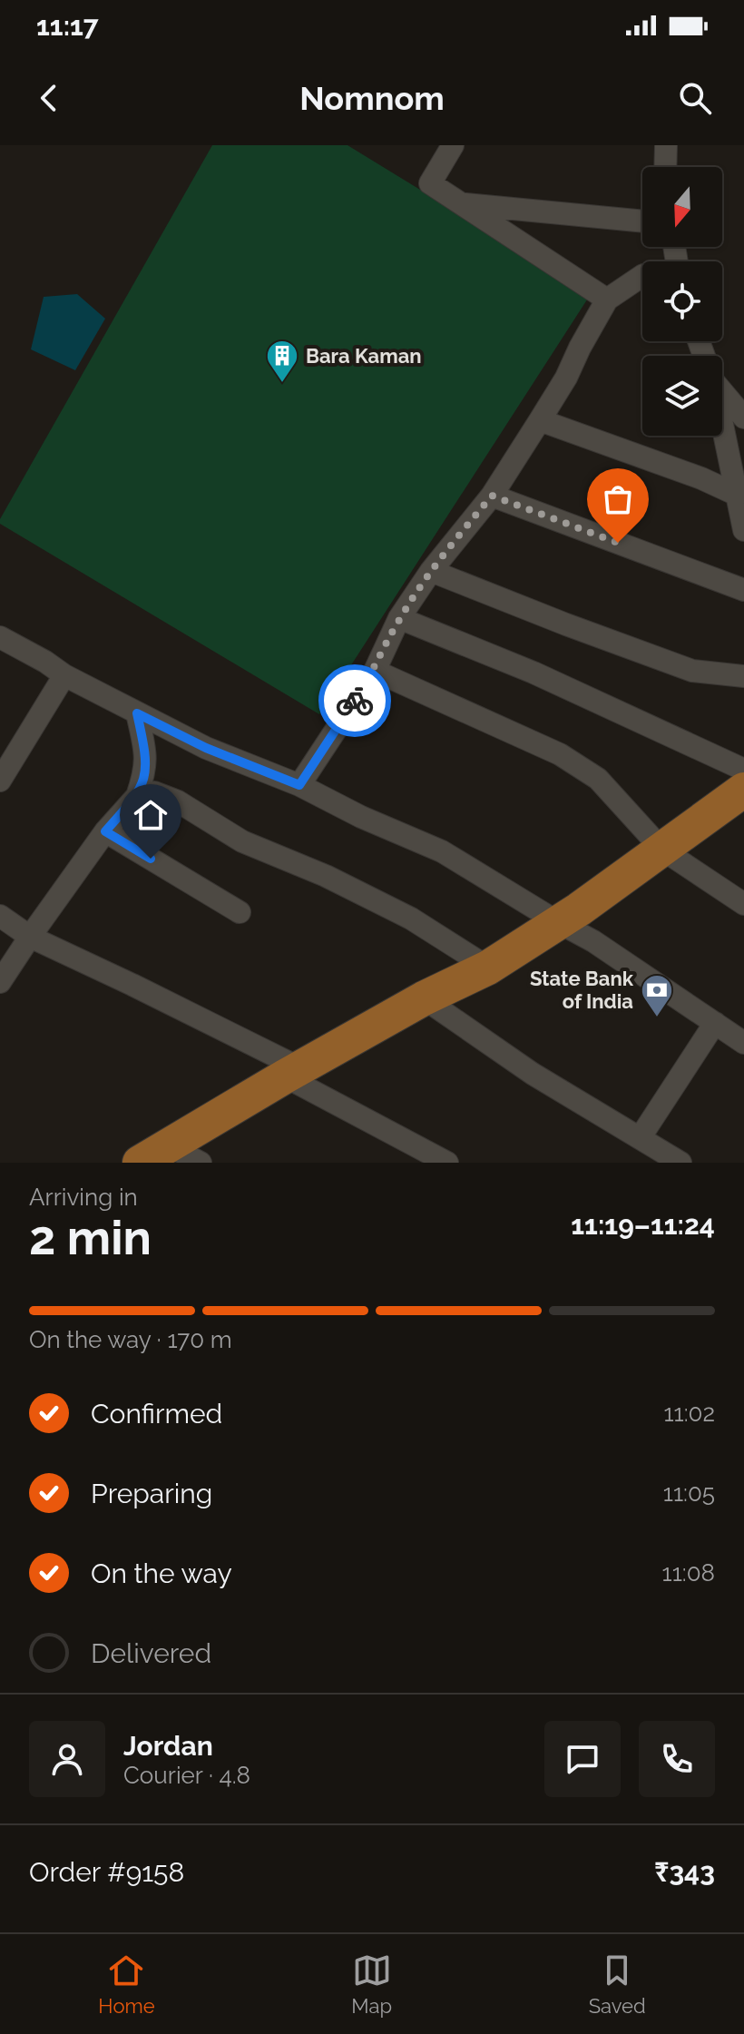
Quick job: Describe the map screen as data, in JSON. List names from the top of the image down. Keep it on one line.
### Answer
{"places":{"building":["Bara Kaman"],"bank":["State Bank of India"]},"north":"bottom","page":{"status":"11:17","header":"Nomnom","heading":["2 min","Arriving in","11:19–11:24"],"panel":["Jordan","Courier · 4.8","Order #9158","₹343"],"bar":"On the way · 170 m","list":[["Confirmed","11:02"],["Preparing","11:05"],["On the way","11:08"],"Delivered"],"tabs":["Home","Map","Saved"]}}
